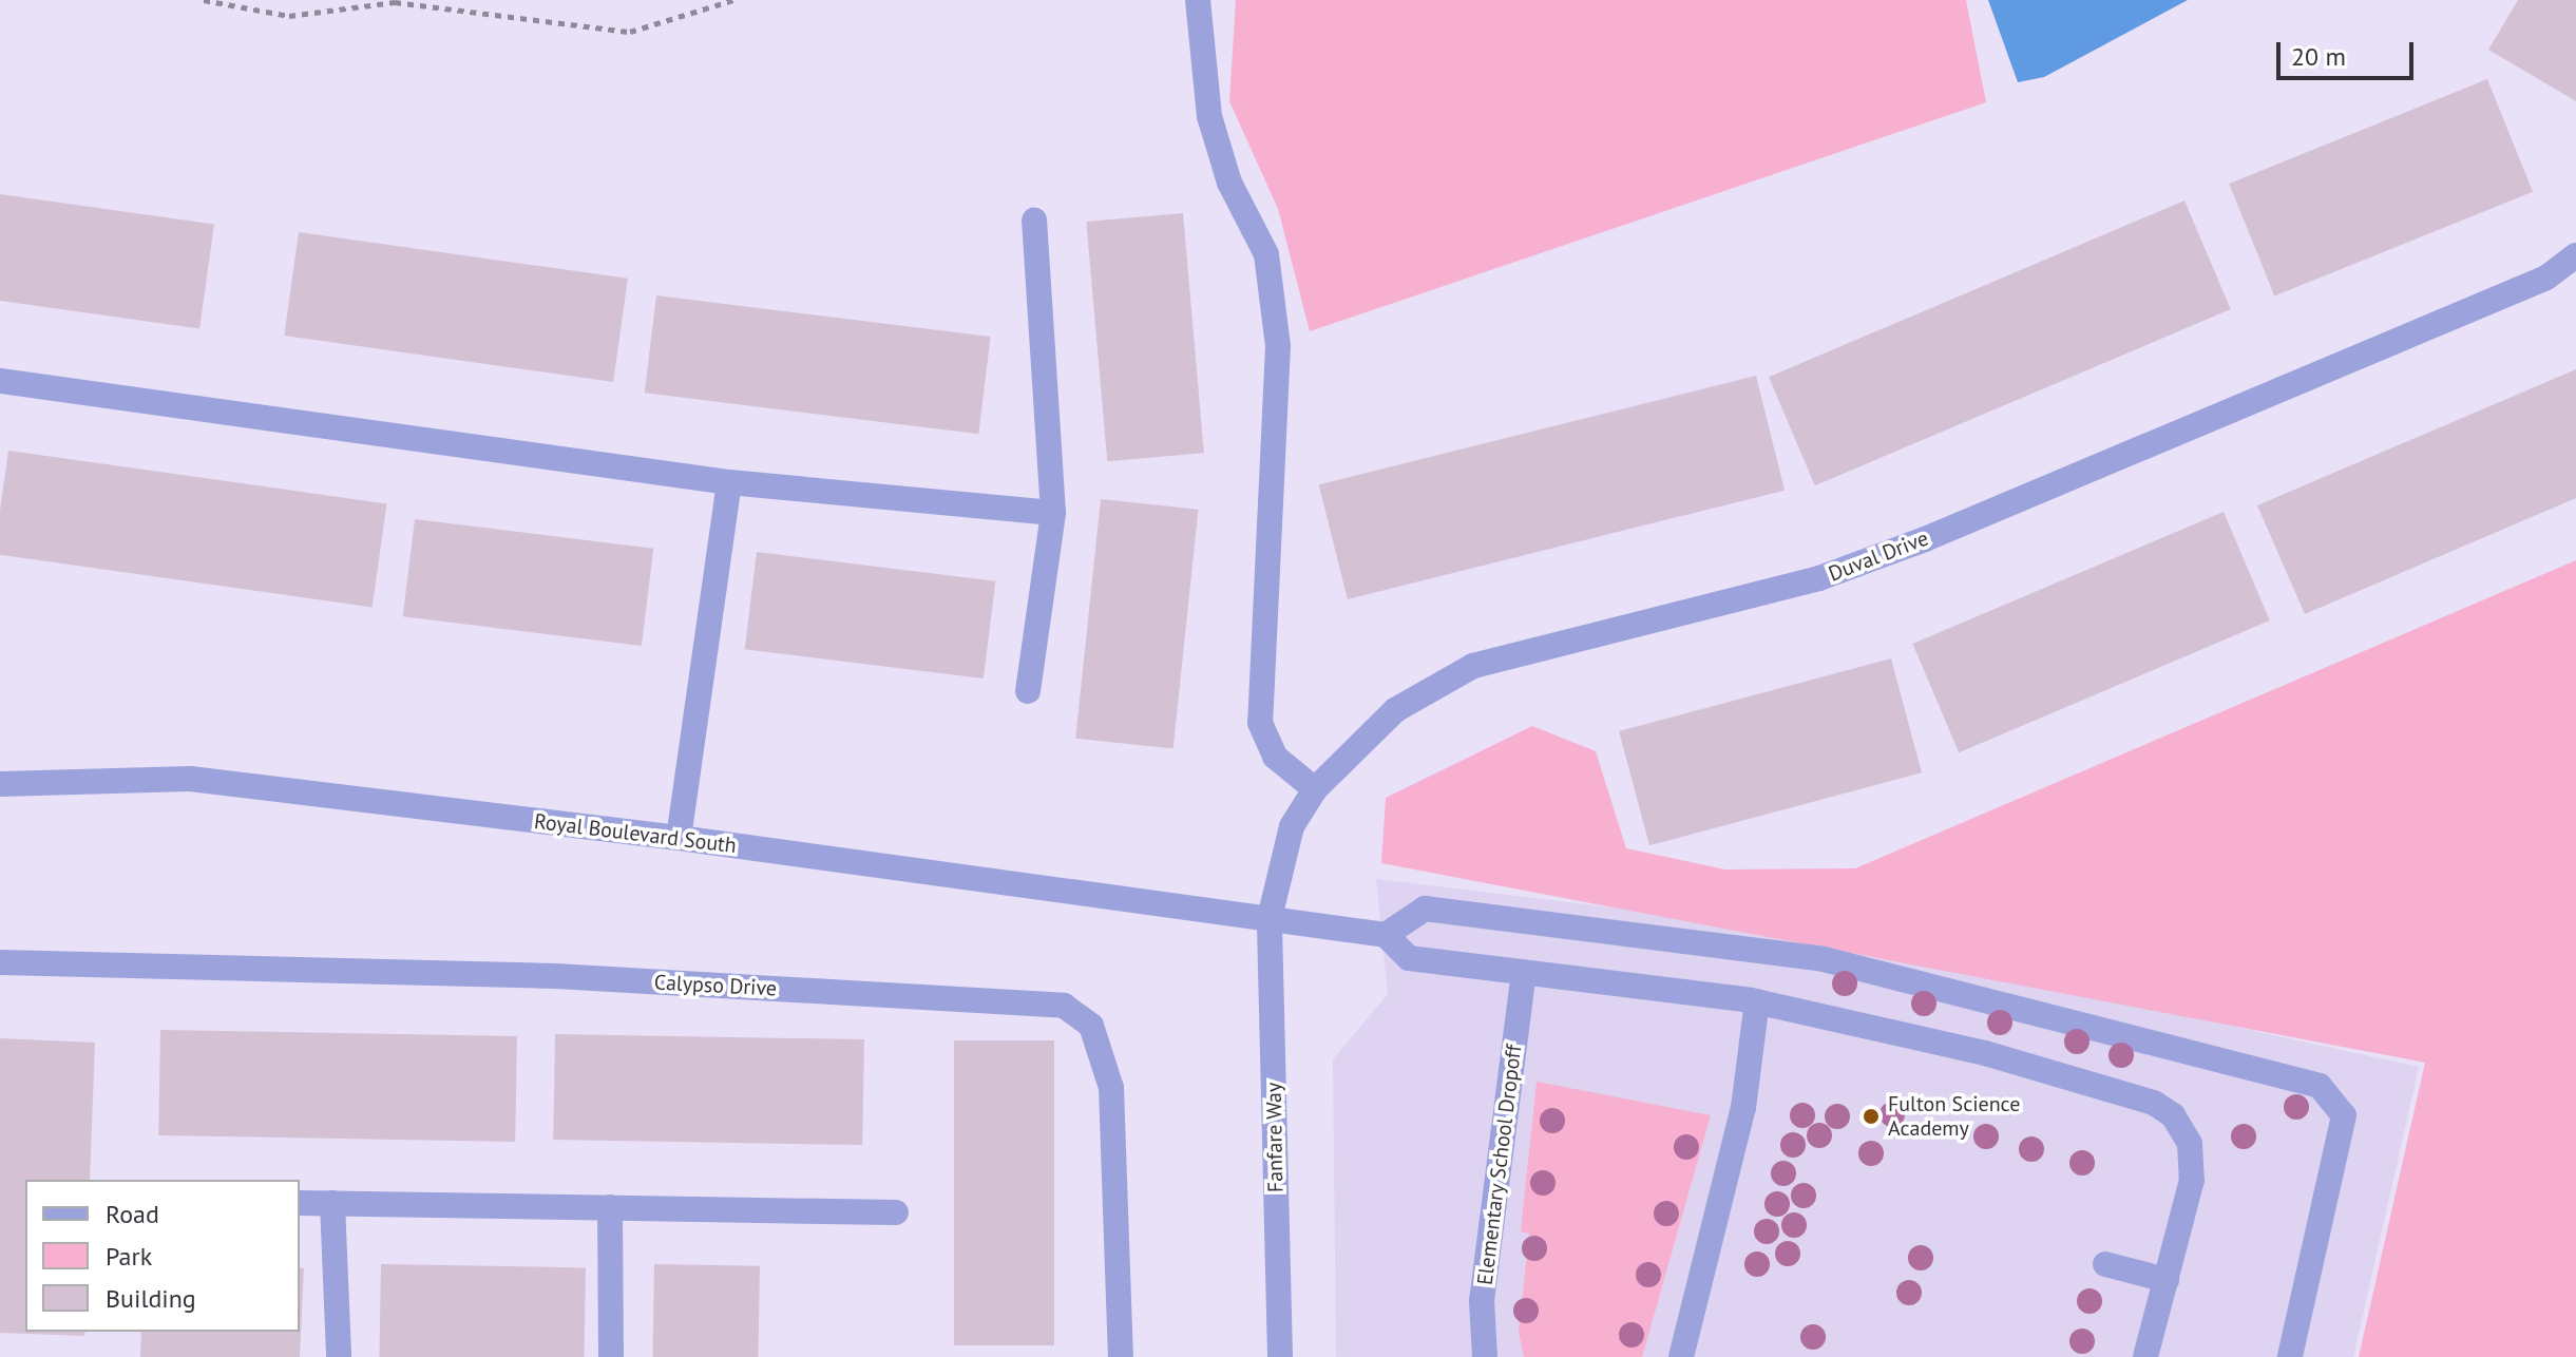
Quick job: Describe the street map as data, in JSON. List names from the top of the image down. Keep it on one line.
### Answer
{"streets":{"street":["Duval Drive","Royal Boulevard South","Calypso Drive","Fanfare Way","Elementary School Dropoff"]},"crossings":[["Duval Drive","Royal Boulevard South"],["Duval Drive","Fanfare Way"],["Royal Boulevard South","Fanfare Way"]],"places":["Fulton Science Academy"],"legend":["Road","Park","Building"],"scale_bar":"20 m"}
